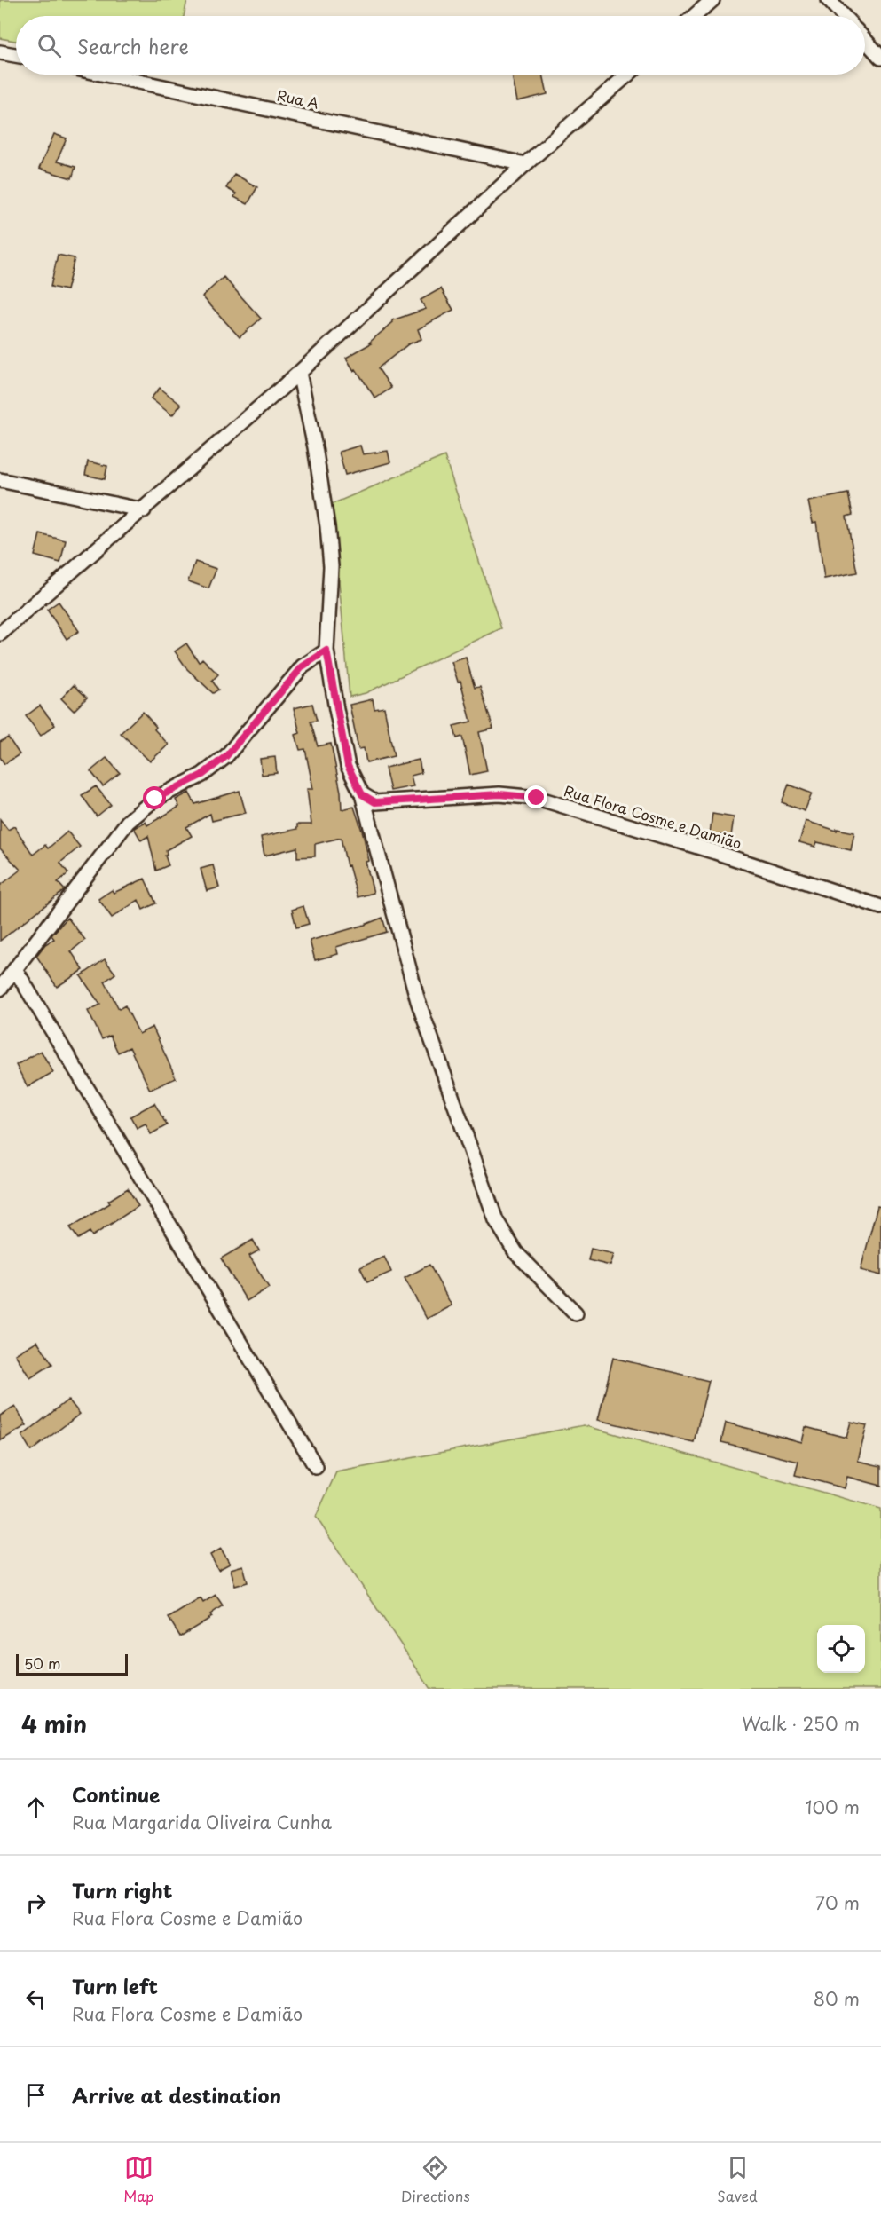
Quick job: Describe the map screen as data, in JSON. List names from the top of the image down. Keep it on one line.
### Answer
{"streets":{"street":["Rua A","Rua Flora Cosme e Damião"]},"scale_bar":"50 m","page":{"search":"Search here","scale":"50 m","heading":["4 min","Walk · 250 m"],"list":[["Continue","Rua Margarida Oliveira Cunha","100 m"],["Turn right","Rua Flora Cosme e Damião","70 m"],["Turn left","Rua Flora Cosme e Damião","80 m"],"Arrive at destination"],"nav":["Map","Directions","Saved"]}}
